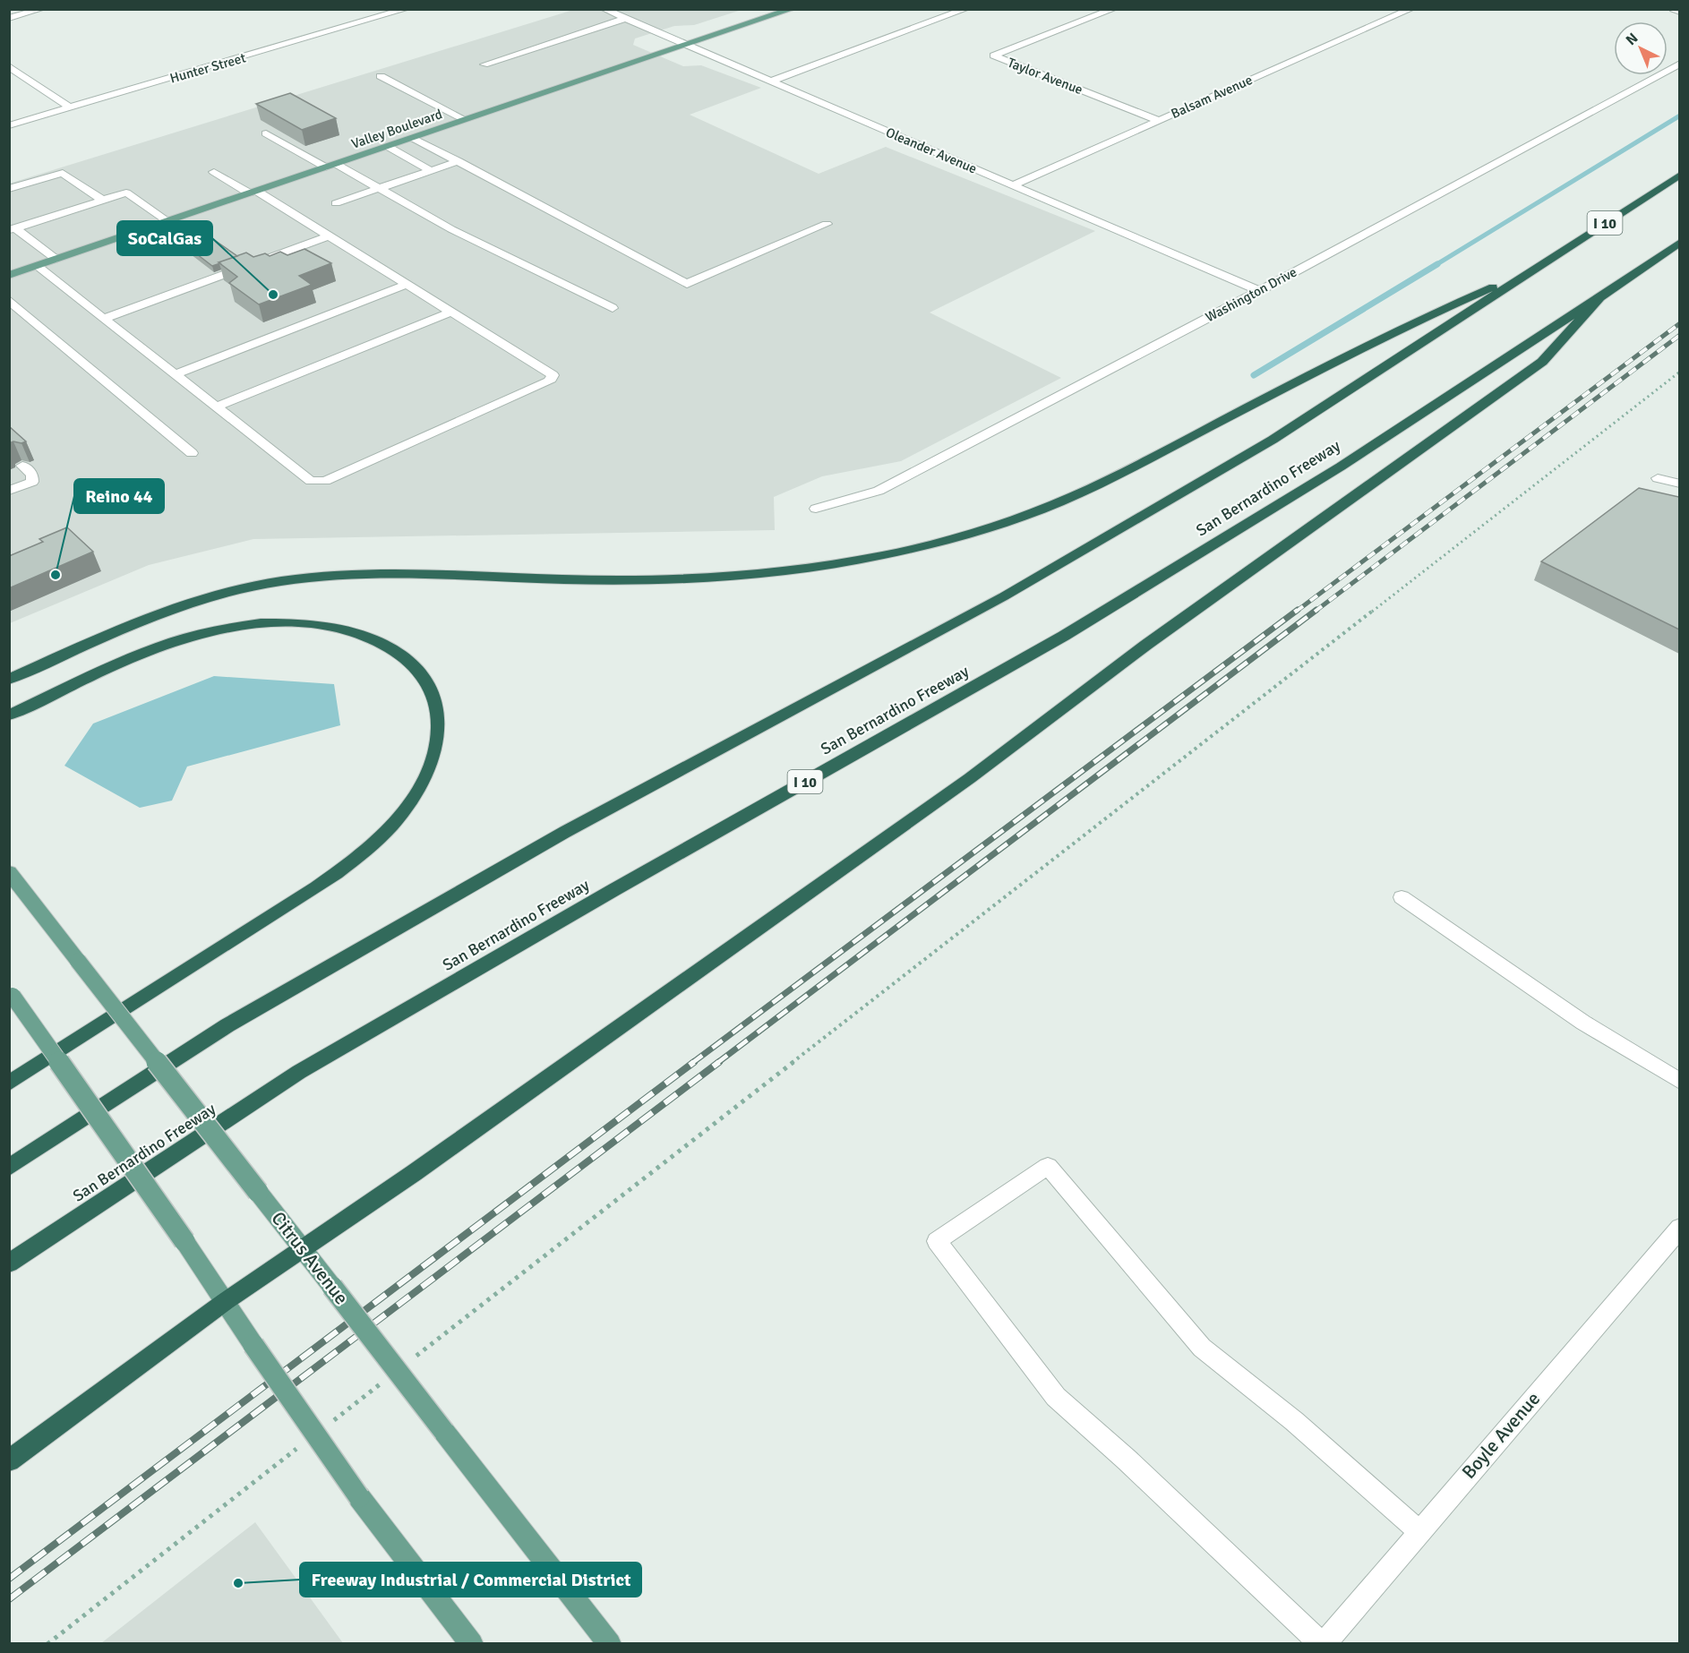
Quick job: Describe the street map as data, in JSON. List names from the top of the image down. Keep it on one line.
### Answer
{"streets":{"highway":["I 10","San Bernardino Freeway"],"main road":["Valley Boulevard","Citrus Avenue"],"street":["Hunter Street","Taylor Avenue","Balsam Avenue","Oleander Avenue","Washington Drive","Boyle Avenue"]},"crossings":[["Taylor Avenue","Balsam Avenue"],["Balsam Avenue","Oleander Avenue"],["Valley Boulevard","Oleander Avenue"],["Oleander Avenue","Washington Drive"]],"places":["SoCalGas","Reino 44","Freeway Industrial / Commercial District"],"north":"top left"}
